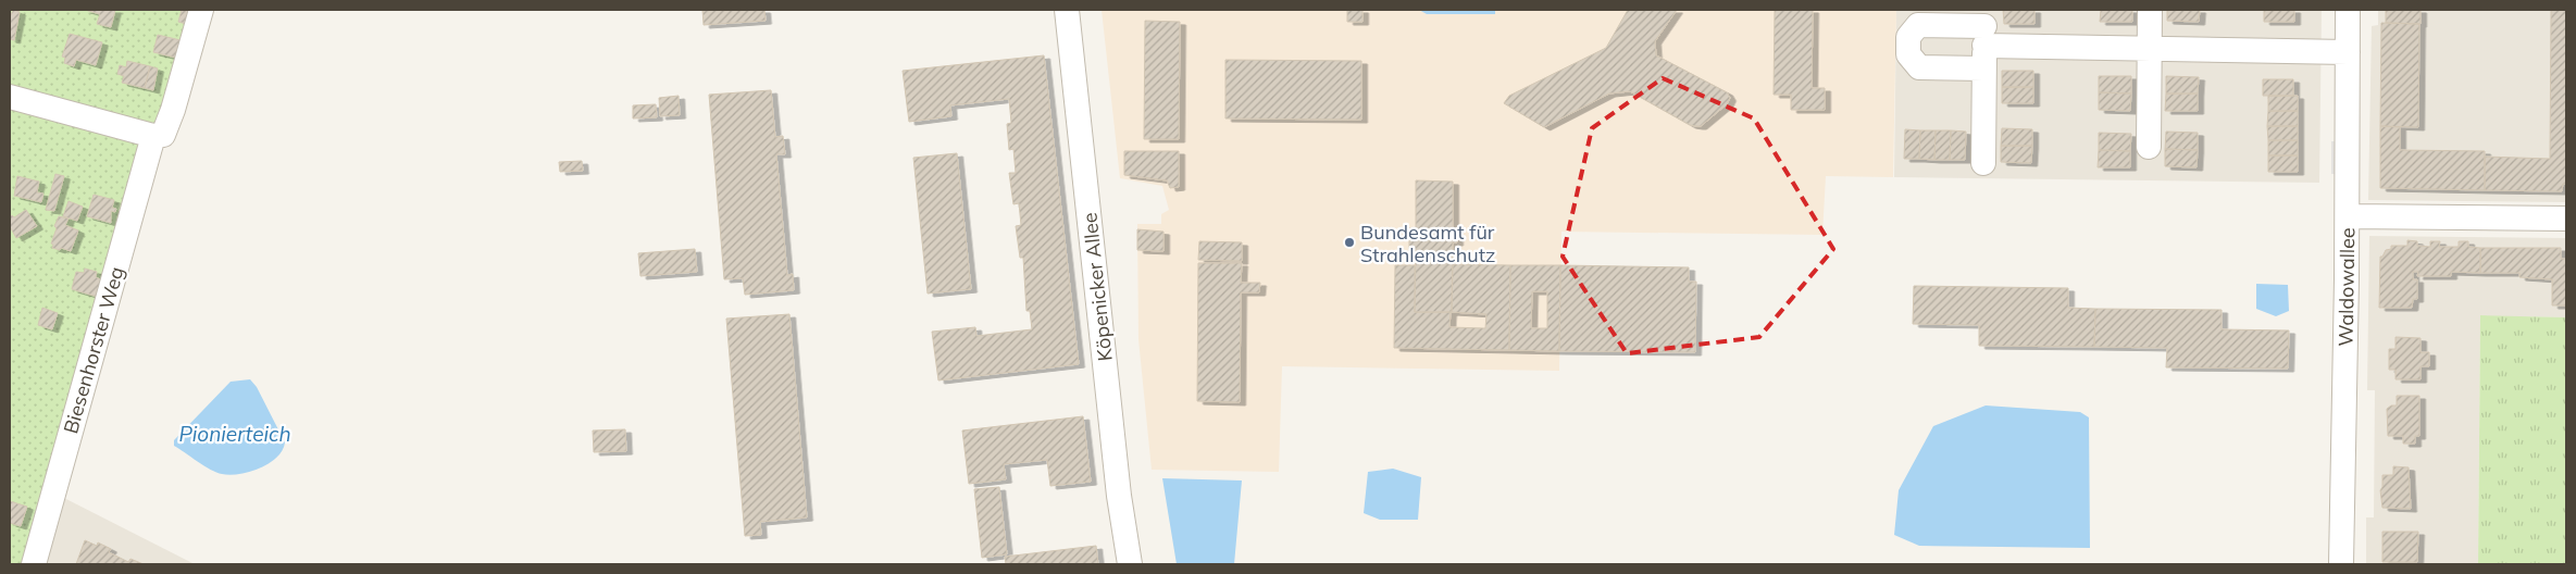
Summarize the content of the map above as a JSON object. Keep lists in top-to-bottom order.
{
  "streets": {
    "street": ["Köpenicker Allee", "Waldowallee", "Biesenhorster Weg"]
  },
  "water": ["Pionierteich"],
  "places": ["Bundesamt für Strahlenschutz"]
}
